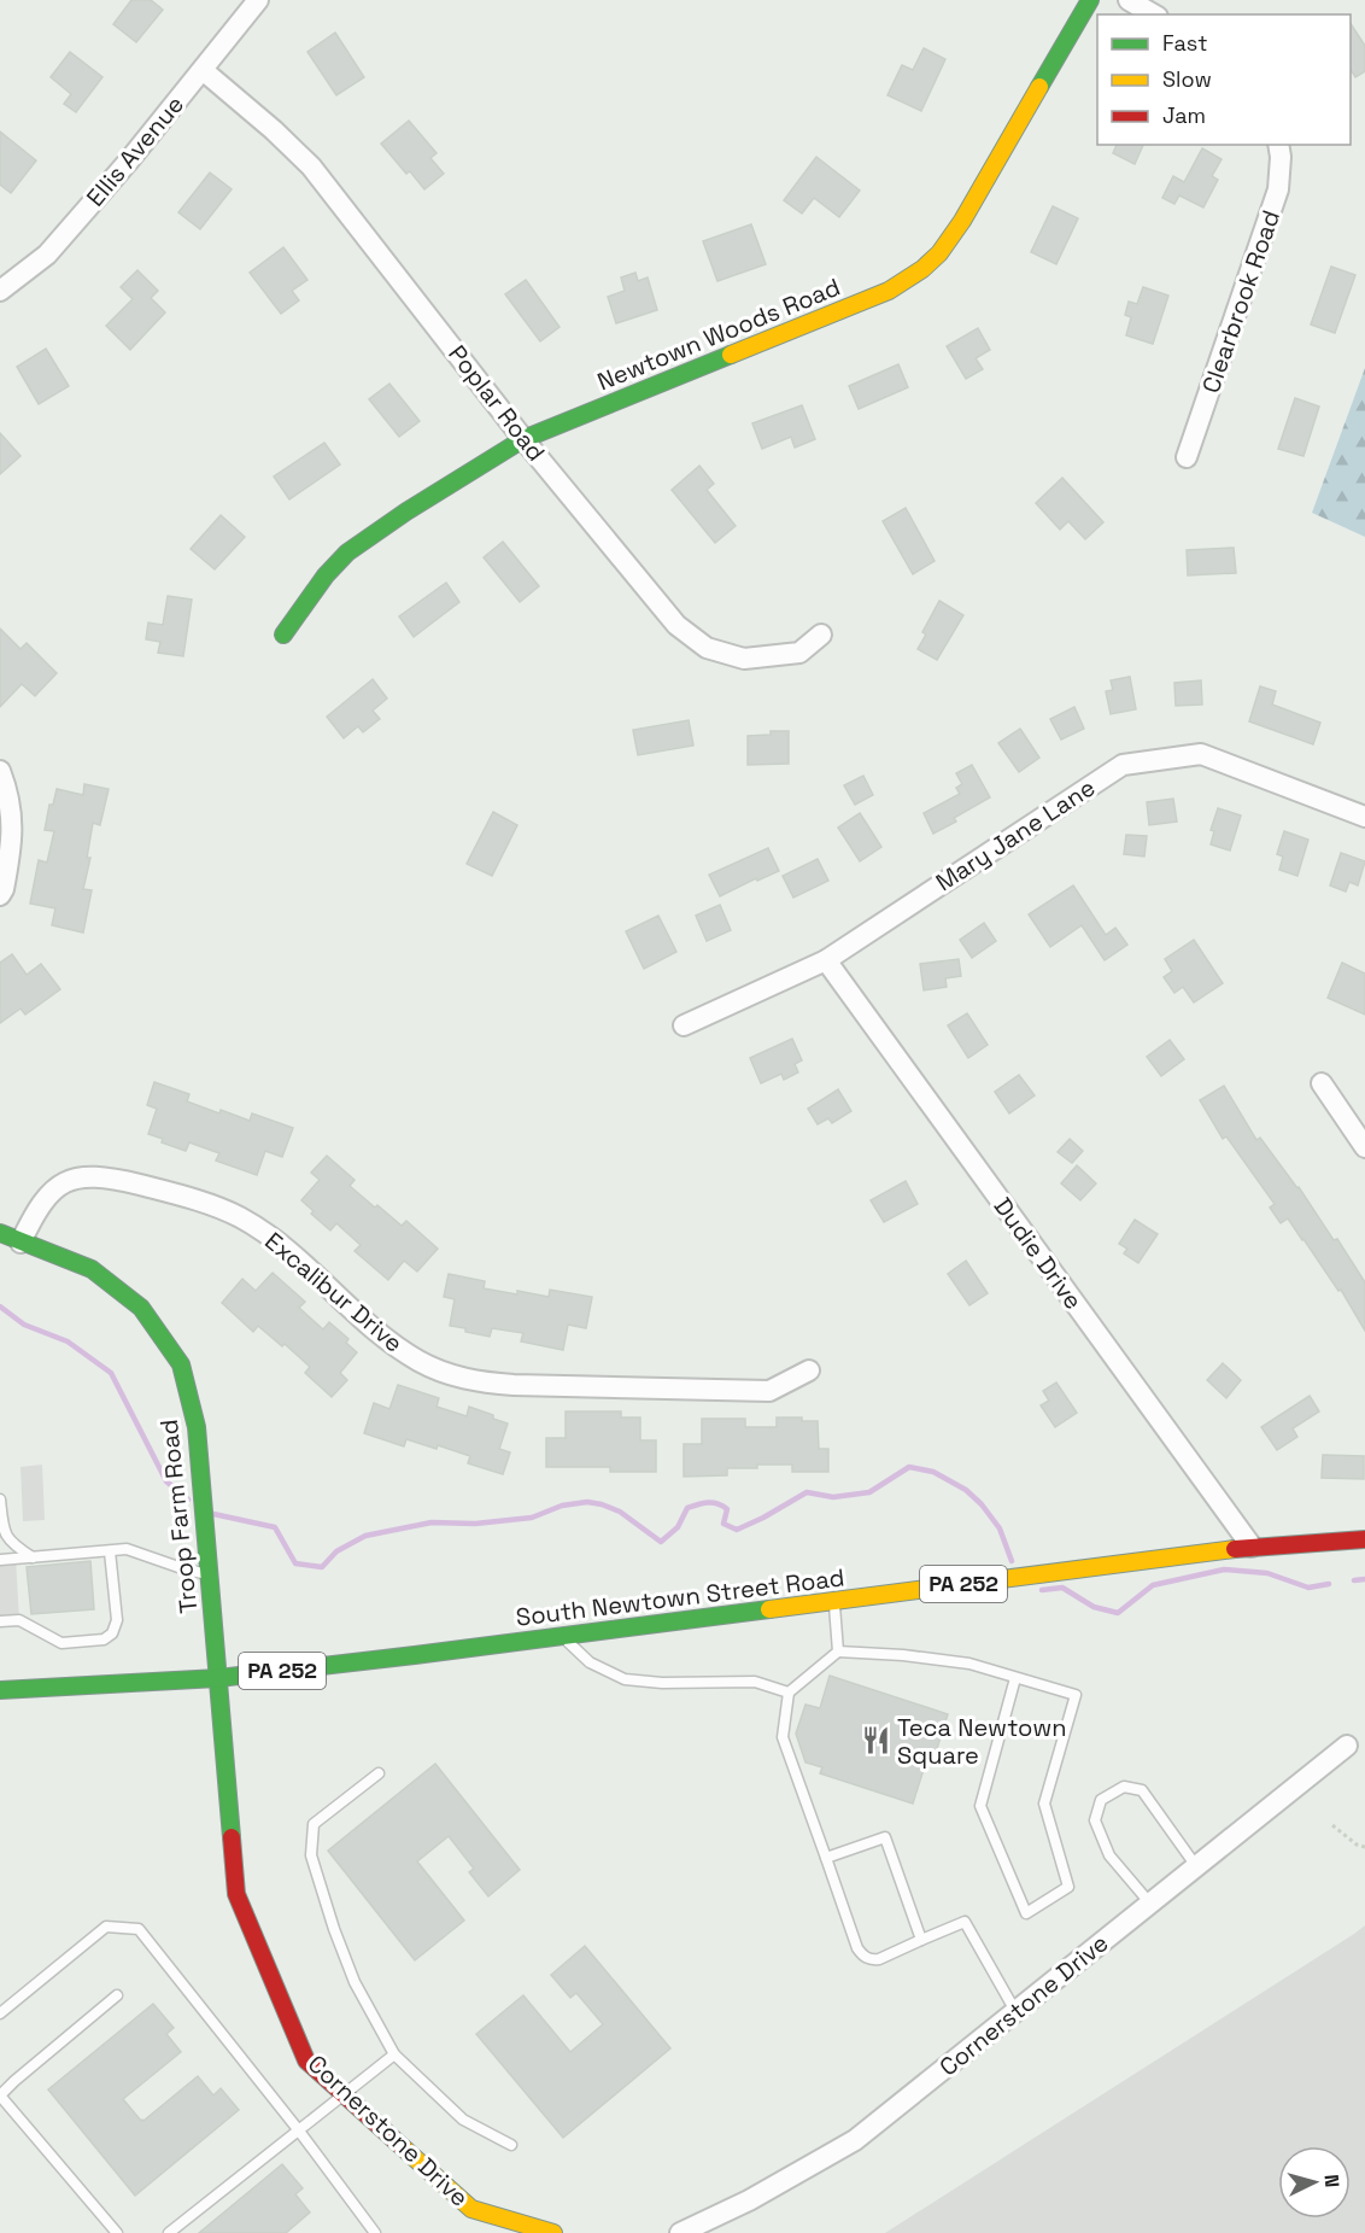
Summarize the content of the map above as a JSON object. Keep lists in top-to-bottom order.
{
  "streets": {
    "street": [
      "Ellis Avenue",
      "Clearbrook Road",
      "Newtown Woods Road",
      "Poplar Road",
      "Mary Jane Lane",
      "Dudie Drive",
      "Excalibur Drive",
      "Troop Farm Road",
      "PA 252",
      "South Newtown Street Road",
      "Cornerstone Drive"
    ]
  },
  "crossings": [
    ["Ellis Avenue", "Poplar Road"],
    ["Newtown Woods Road", "Poplar Road"],
    ["Mary Jane Lane", "Dudie Drive"],
    ["Dudie Drive", "South Newtown Street Road"],
    ["Excalibur Drive", "Troop Farm Road"],
    ["Troop Farm Road", "South Newtown Street Road"],
    ["Troop Farm Road", "Cornerstone Drive"],
    ["South Newtown Street Road", "Cornerstone Drive"]
  ],
  "places": {
    "restaurant": ["Teca Newtown Square"]
  },
  "legend": ["Fast", "Slow", "Jam"],
  "north": "right"
}
